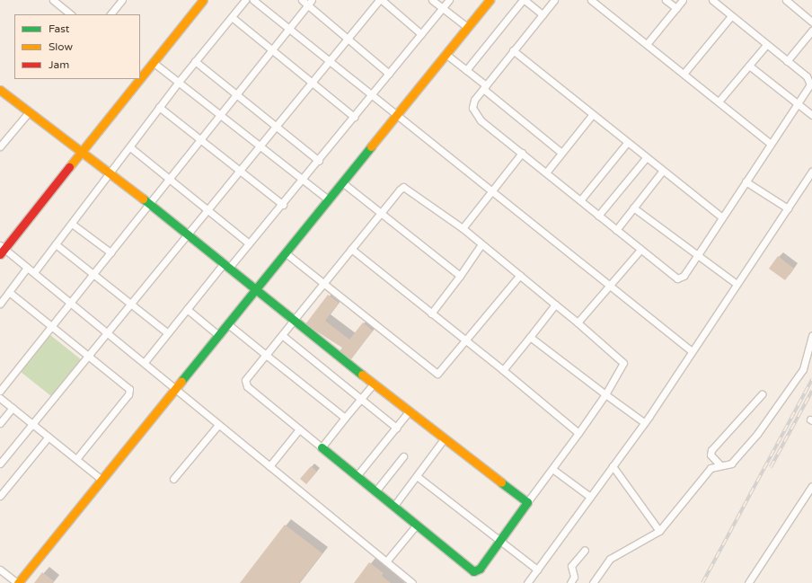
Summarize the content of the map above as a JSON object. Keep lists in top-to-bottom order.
{
  "legend": ["Fast", "Slow", "Jam"]
}
